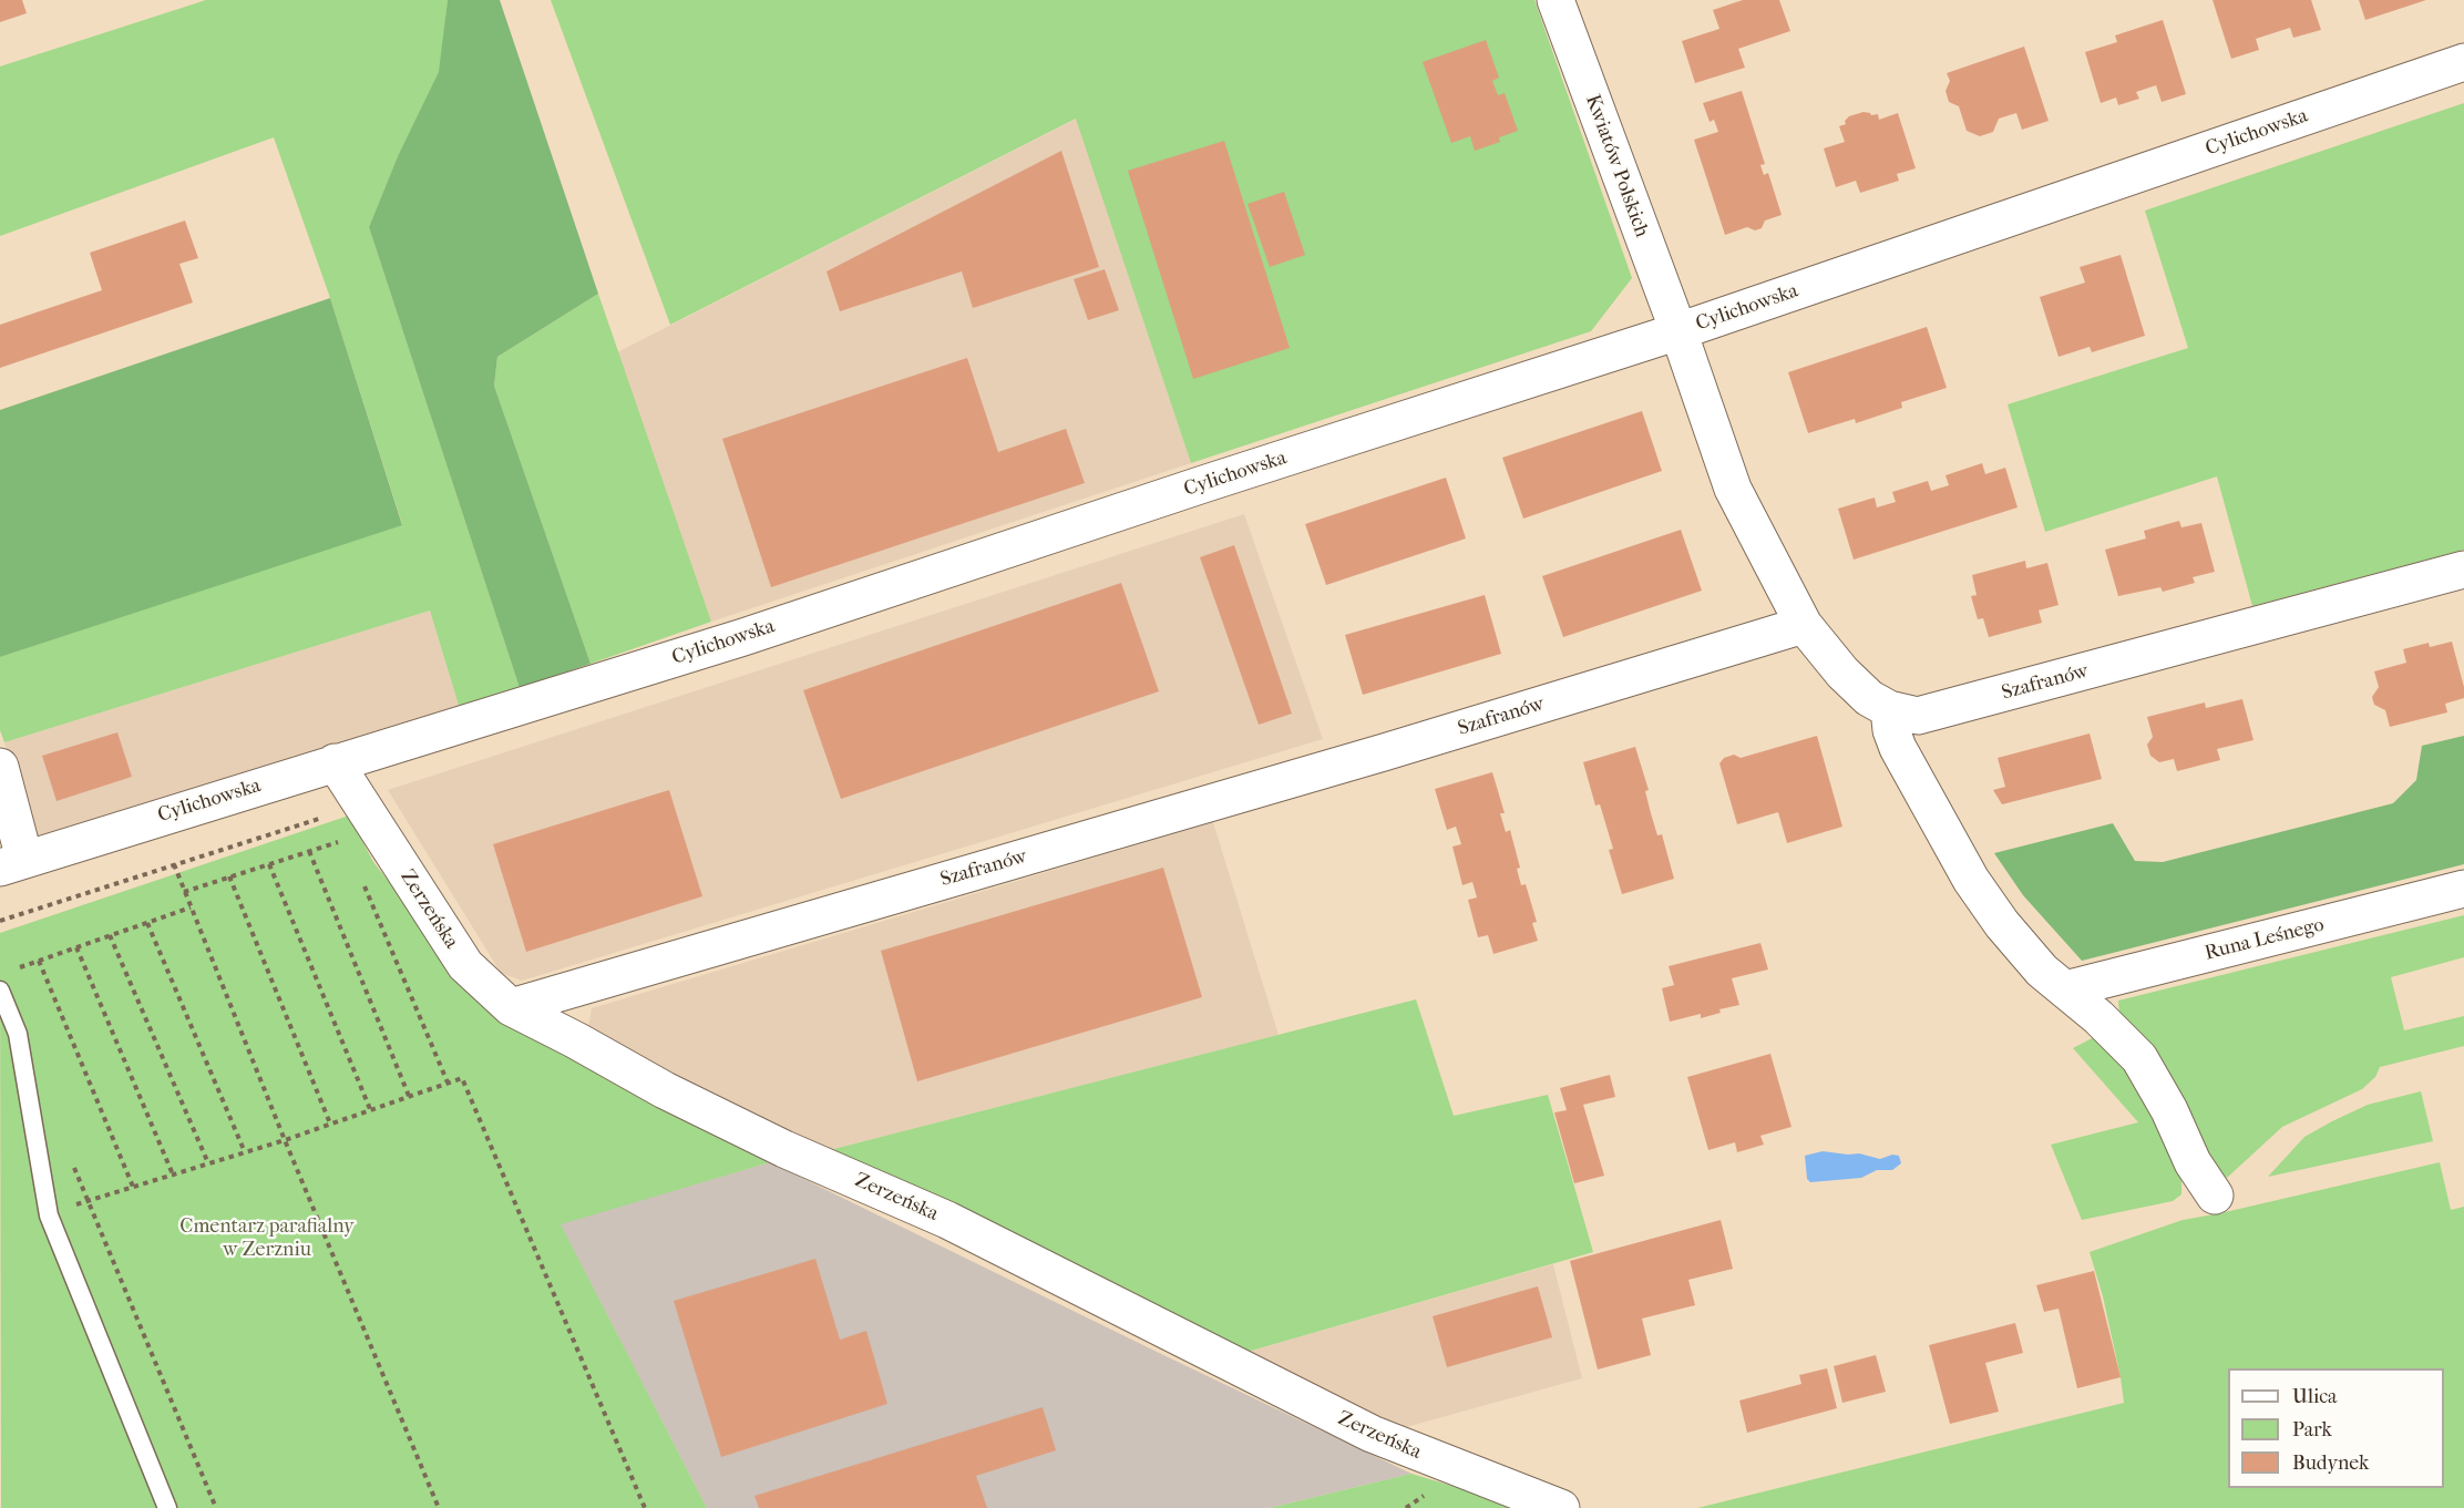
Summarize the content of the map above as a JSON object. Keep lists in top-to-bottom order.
{
  "streets": {
    "street": [
      "Cylichowska",
      "Kwiatów Polskich",
      "Szafranów",
      "Zerzeńska",
      "Runa Leśnego"
    ]
  },
  "crossings": [
    ["Cylichowska", "Kwiatów Polskich"],
    ["Cylichowska", "Zerzeńska"],
    ["Kwiatów Polskich", "Szafranów"],
    ["Szafranów", "Zerzeńska"]
  ],
  "parks": ["Cmentarz parafialny w Zerzniu"],
  "legend": ["Ulica", "Park", "Budynek"]
}
